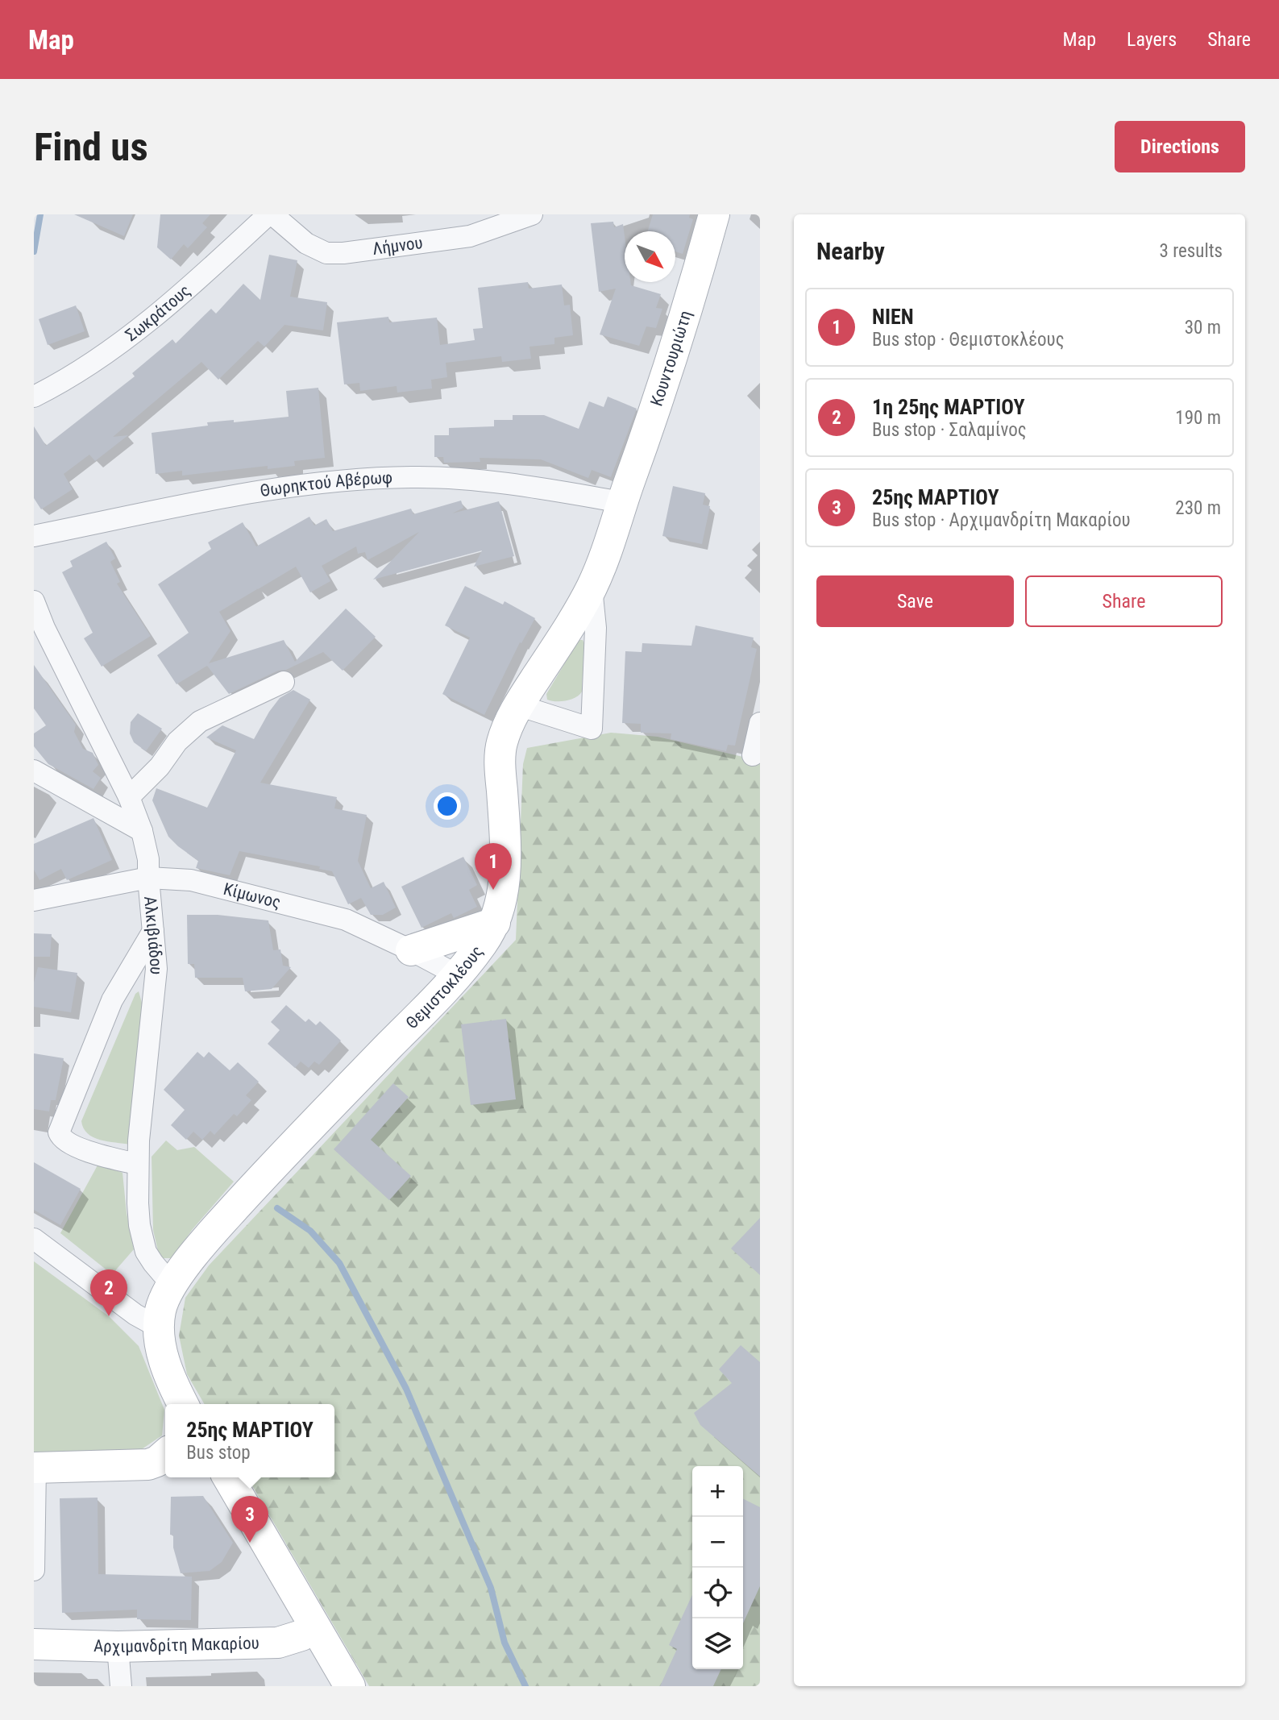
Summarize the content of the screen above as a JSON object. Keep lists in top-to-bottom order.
{
  "streets": {
    "street": [
      "Λήμνου",
      "Σωκράτους",
      "Κουντουριώτη",
      "Θωρηκτού Αβέρωφ",
      "Κίμωνος",
      "Αλκιβιάδου",
      "Θεμιστοκλέους",
      "Αρχιμανδρίτη Μακαρίου"
    ]
  },
  "crossings": [
    ["Λήμνου", "Σωκράτους"],
    ["Κουντουριώτη", "Θωρηκτού Αβέρωφ"],
    ["Κουντουριώτη", "Θεμιστοκλέους"],
    ["Θωρηκτού Αβέρωφ", "Θεμιστοκλέους"],
    ["Κίμωνος", "Αλκιβιάδου"],
    ["Κίμωνος", "Θεμιστοκλέους"],
    ["Αλκιβιάδου", "Θεμιστοκλέους"]
  ],
  "north": "bottom right",
  "page": {
    "header": "Map",
    "nav": ["Map", "Layers", "Share"],
    "buttons": [
      "Directions",
      ["Save", "Share"]
    ],
    "title": "Find us",
    "heading": ["Nearby", "3 results"],
    "list": [
      {
        "mark": "1",
        "name": "ΝΙΕΝ",
        "note": "Bus stop · Θεμιστοκλέους",
        "value": "30 m"
      },
      {
        "mark": "2",
        "name": "1η 25ης ΜΑΡΤΙΟΥ",
        "note": "Bus stop · Σαλαμίνος",
        "value": "190 m"
      },
      {
        "mark": "3",
        "name": "25ης ΜΑΡΤΙΟΥ",
        "note": "Bus stop · Αρχιμανδρίτη Μακαρίου",
        "value": "230 m"
      }
    ],
    "pins": ["1", "2", "3"],
    "popup": ["25ης ΜΑΡΤΙΟΥ", "Bus stop"],
    "map_buttons": ["+", "−"]
  }
}
